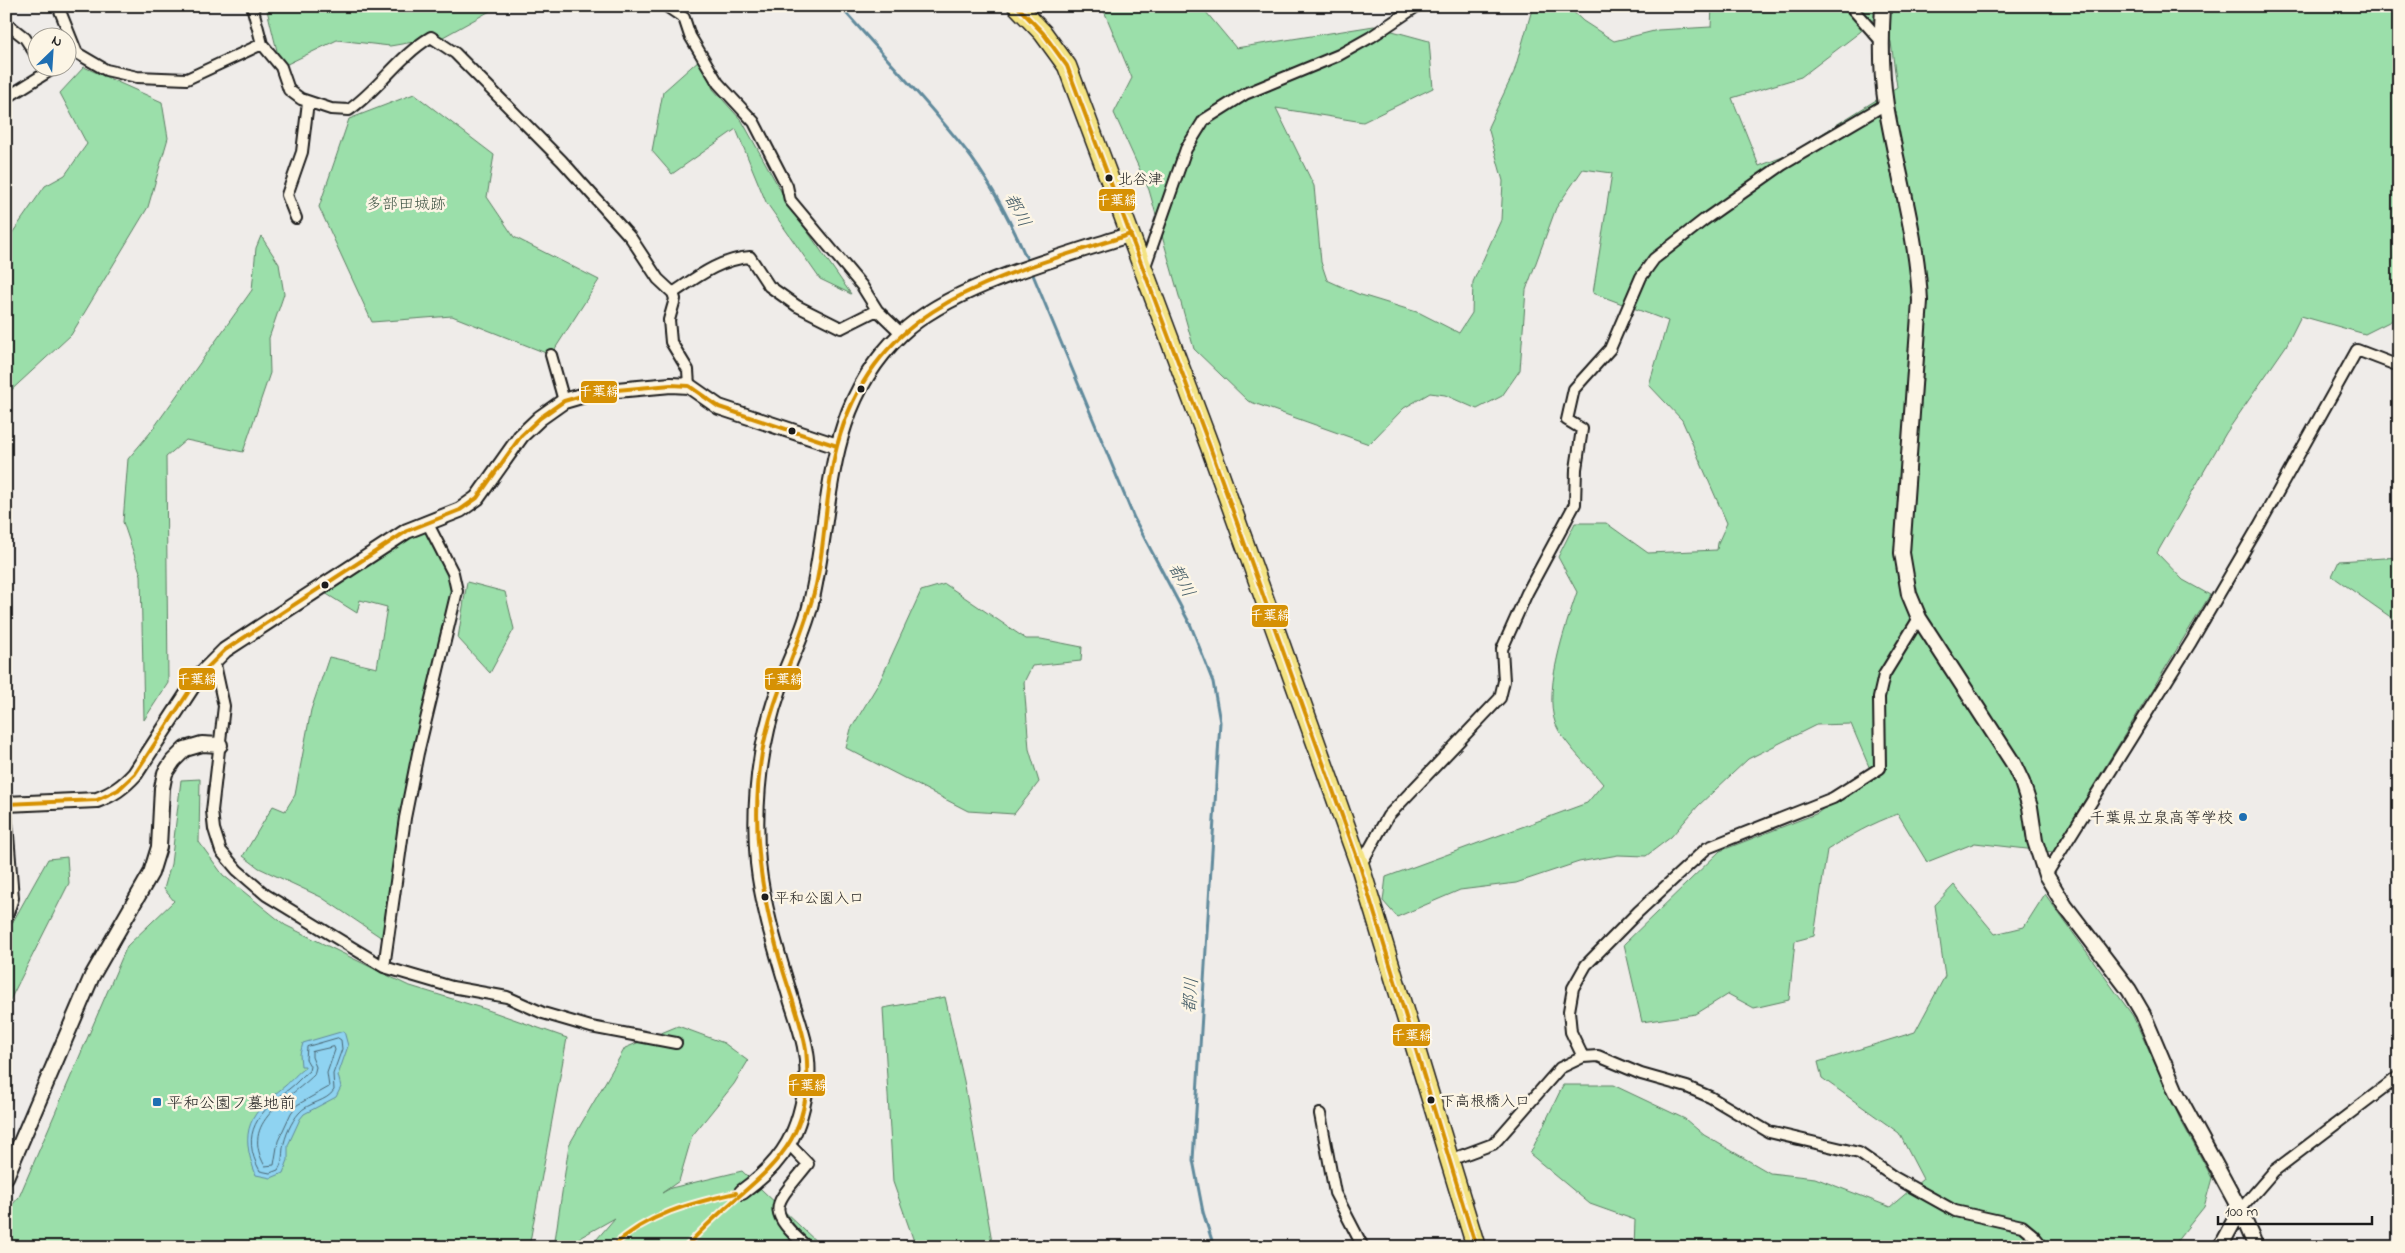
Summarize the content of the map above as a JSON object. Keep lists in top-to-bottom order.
{
  "water": ["都川"],
  "parks": ["多部田城跡"],
  "places": {
    "other": [
      "北谷津",
      "千葉県立泉高等学校",
      "平和公園入口",
      "下高根橋入口"
    ],
    "transit": ["平和公園フ墓地前"]
  },
  "lines": ["transit line 千葉線"],
  "scale_bar": "100 m",
  "north": "top right"
}
